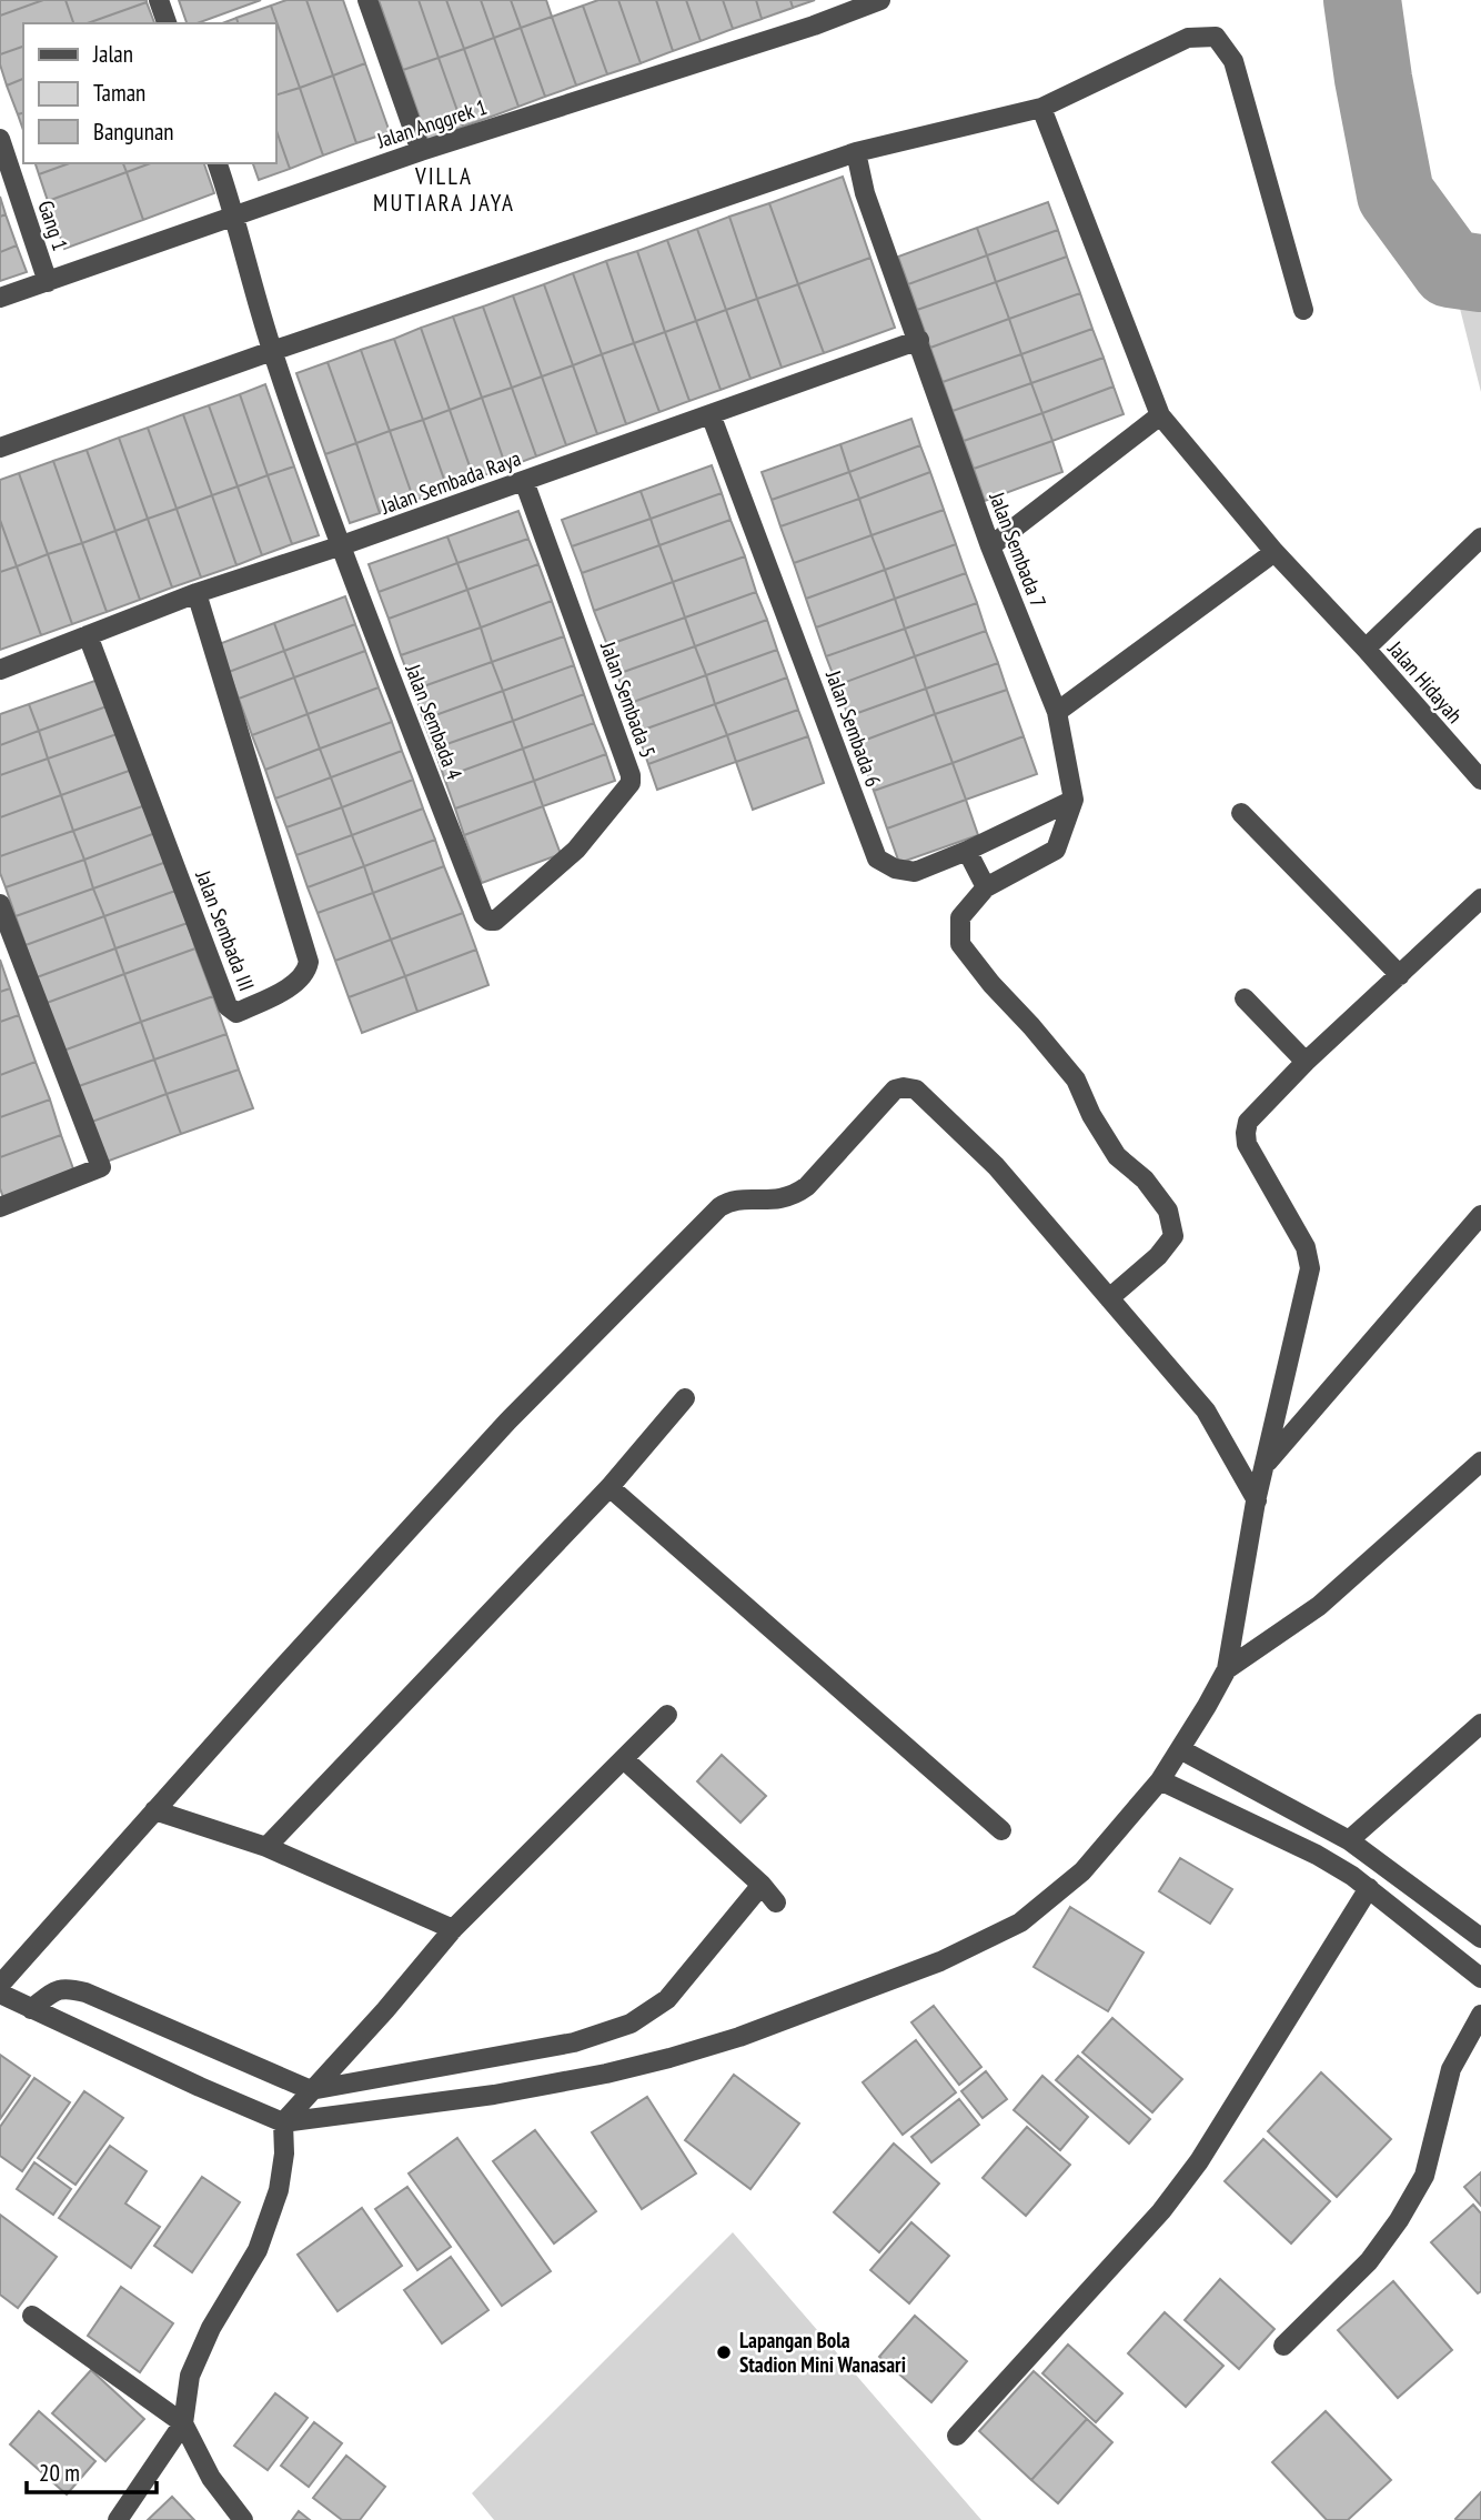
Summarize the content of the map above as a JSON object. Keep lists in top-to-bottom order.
{
  "streets": {
    "street": [
      "Jalan Anggrek 1",
      "Gang 1",
      "Jalan Sembada Raya",
      "Jalan Sembada 7",
      "Jalan Hidayah",
      "Jalan Sembada 5",
      "Jalan Sembada 4",
      "Jalan Sembada 6",
      "Jalan Sembada III"
    ]
  },
  "crossings": [
    ["Jalan Anggrek 1", "Gang 1"],
    ["Jalan Anggrek 1", "Jalan Sembada 4"],
    ["Jalan Sembada Raya", "Jalan Sembada 7"],
    ["Jalan Sembada Raya", "Jalan Sembada 5"],
    ["Jalan Sembada Raya", "Jalan Sembada 4"],
    ["Jalan Sembada Raya", "Jalan Sembada 6"],
    ["Jalan Sembada Raya", "Jalan Sembada III"],
    ["Jalan Sembada 7", "Jalan Sembada 6"],
    ["Jalan Sembada 5", "Jalan Sembada 4"]
  ],
  "districts": ["VILLA MUTIARA JAYA"],
  "places": ["Lapangan Bola Stadion Mini Wanasari"],
  "legend": ["Jalan", "Taman", "Bangunan"],
  "scale_bar": "20 m"
}
